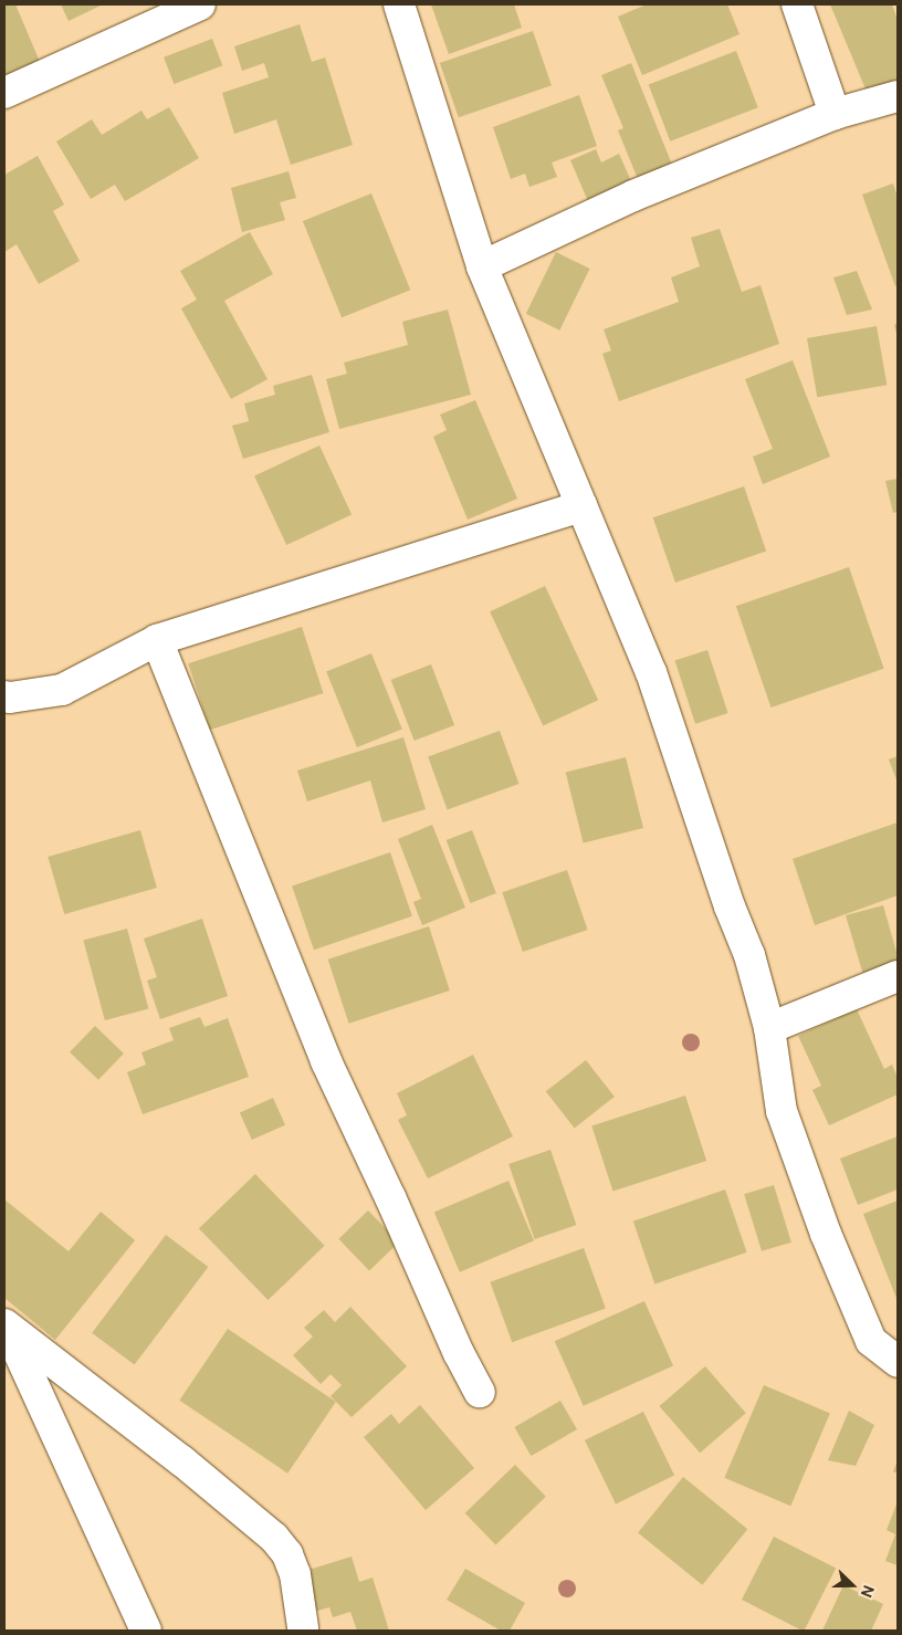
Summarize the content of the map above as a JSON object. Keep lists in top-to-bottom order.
{
  "north": "right"
}
